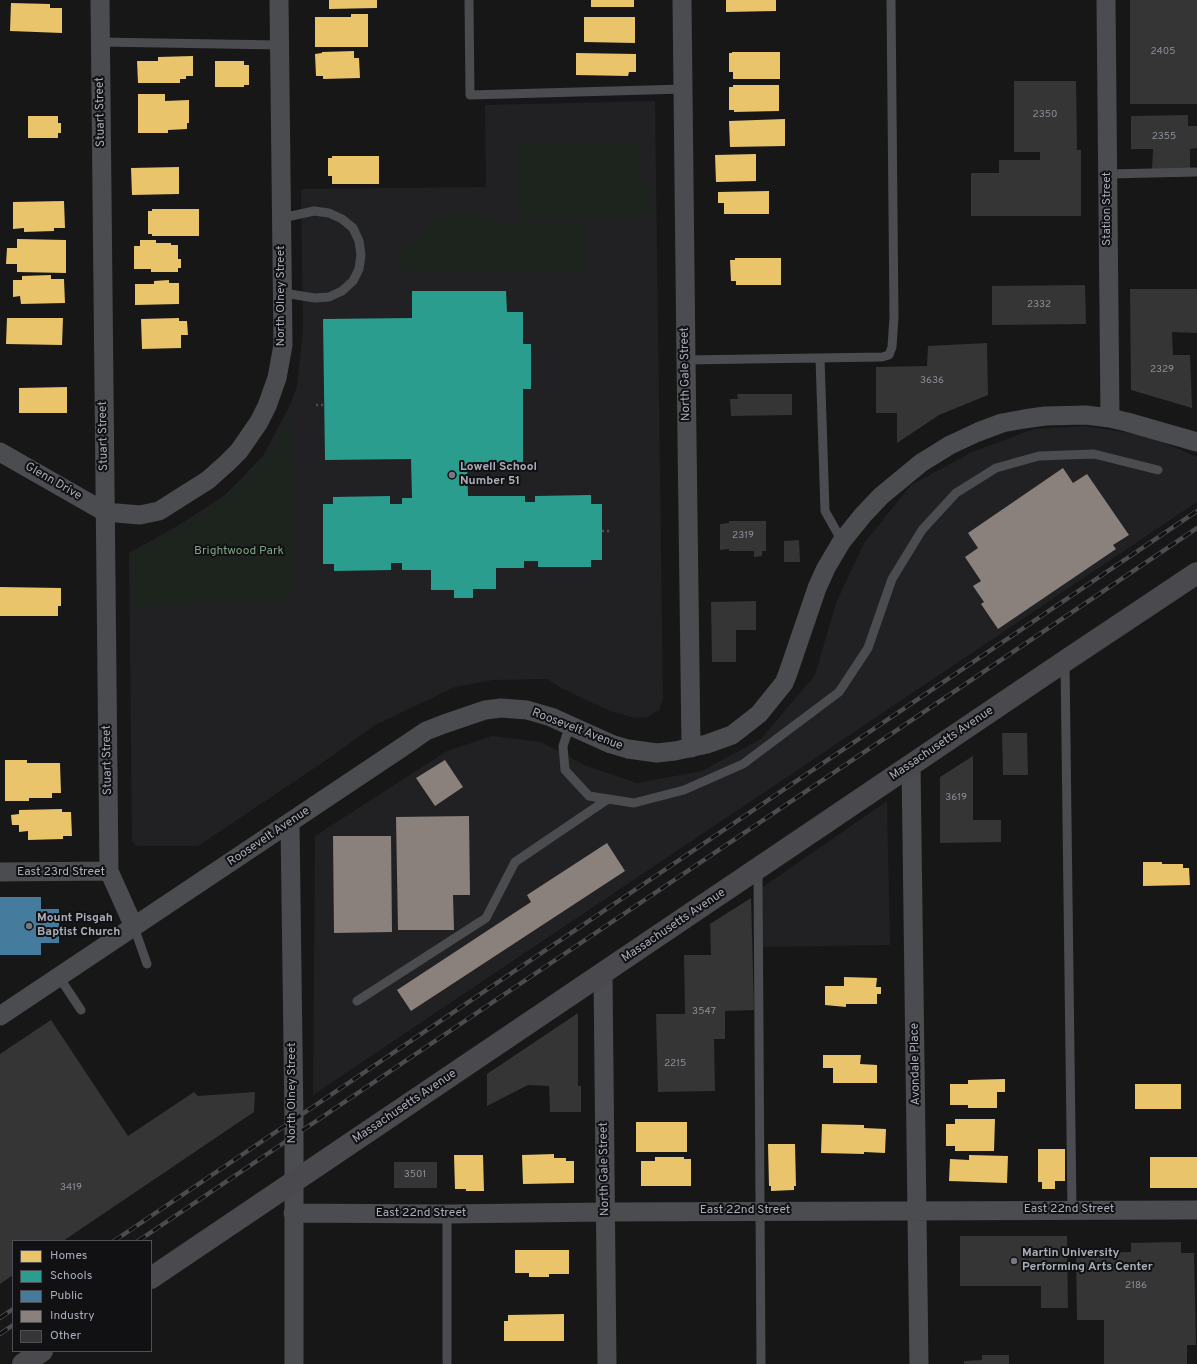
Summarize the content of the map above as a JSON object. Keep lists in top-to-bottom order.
{
  "streets": {
    "street": [
      "Stuart Street",
      "Station Street",
      "North Olney Street",
      "North Gale Street",
      "Glenn Drive",
      "Roosevelt Avenue",
      "Massachusetts Avenue",
      "East 23rd Street",
      "Avondale Place",
      "East 22nd Street"
    ]
  },
  "crossings": [
    ["Stuart Street", "North Olney Street"],
    ["Stuart Street", "Glenn Drive"],
    ["Stuart Street", "East 23rd Street"],
    ["Station Street", "Roosevelt Avenue"],
    ["North Olney Street", "Glenn Drive"],
    ["North Olney Street", "Roosevelt Avenue"],
    ["North Olney Street", "Massachusetts Avenue"],
    ["North Olney Street", "East 22nd Street"],
    ["North Gale Street", "Roosevelt Avenue"],
    ["North Gale Street", "Massachusetts Avenue"],
    ["North Gale Street", "East 22nd Street"],
    ["Roosevelt Avenue", "East 23rd Street"],
    ["Massachusetts Avenue", "Avondale Place"],
    ["Avondale Place", "East 22nd Street"]
  ],
  "parks": ["Brightwood Park"],
  "places": ["Lowell School Number 51", "Mount Pisgah Baptist Church", "Martin University Performing Arts Center"],
  "house_numbers": [
    "2405",
    "2350",
    "2355",
    "2332",
    "2329",
    "3636",
    "2319",
    "3619",
    "3547",
    "2215",
    "3501",
    "3419",
    "2186"
  ],
  "legend": [
    "Homes",
    "Schools",
    "Public",
    "Industry",
    "Other"
  ]
}
